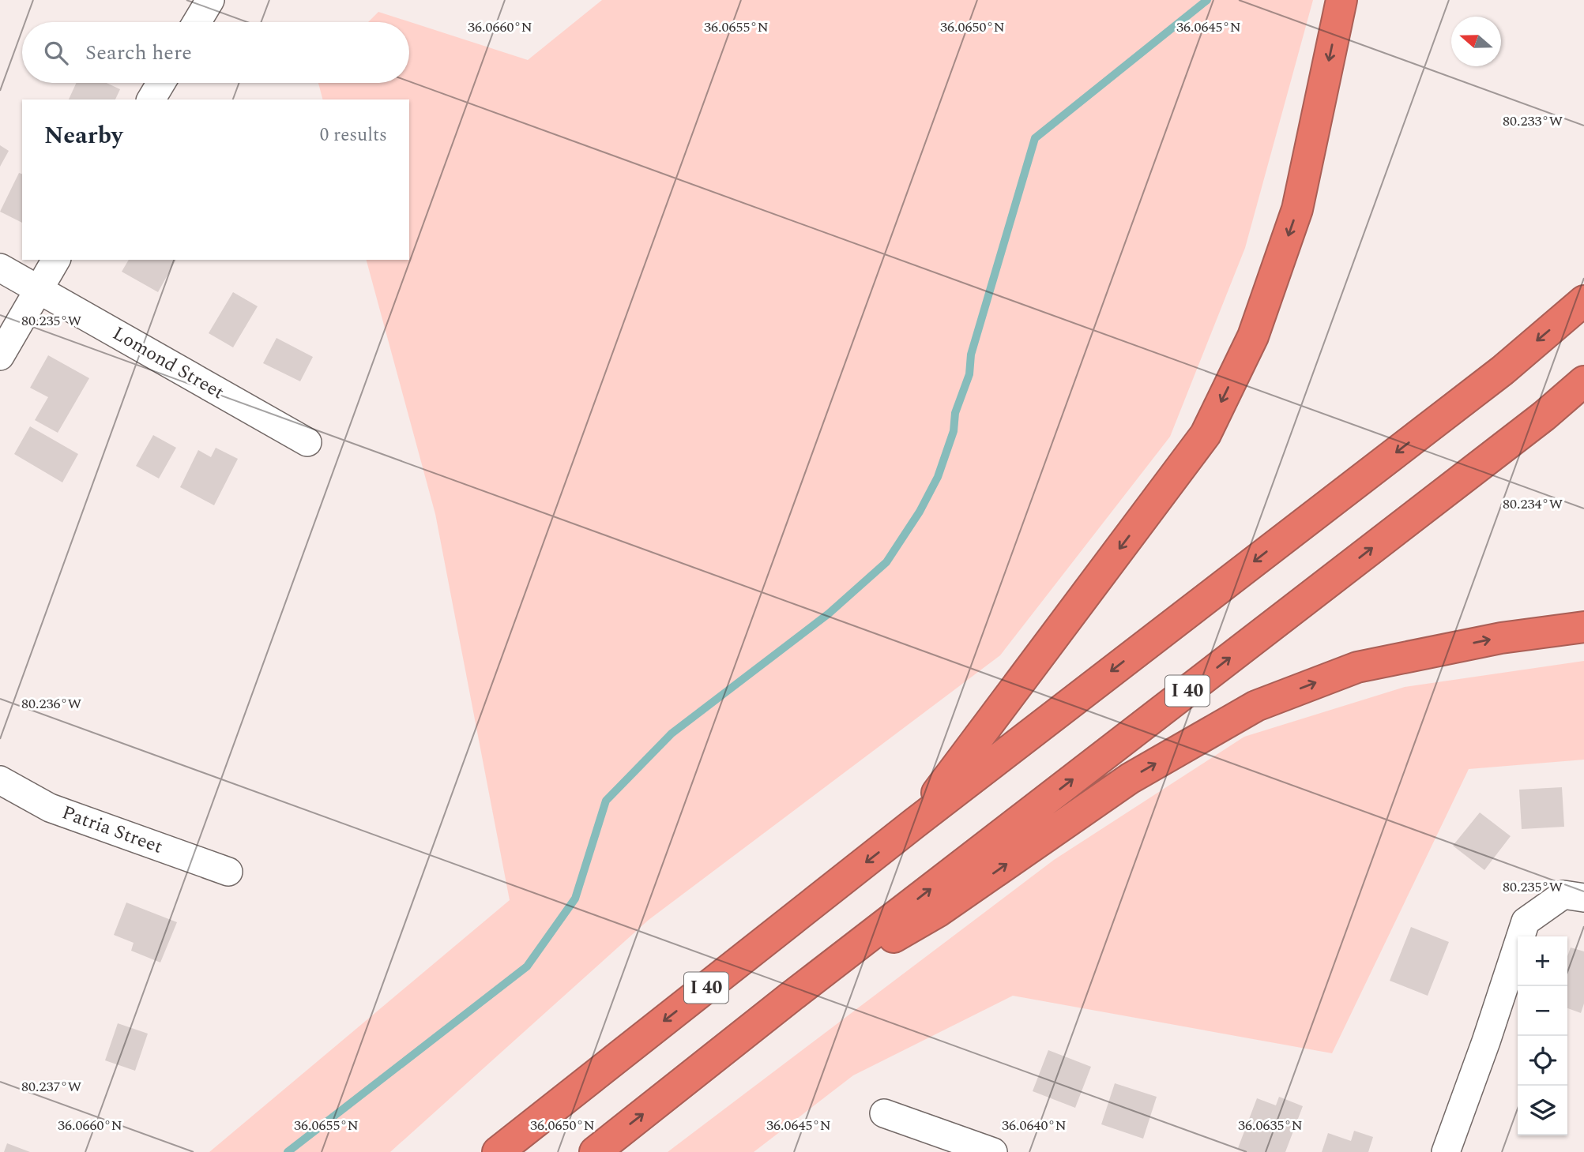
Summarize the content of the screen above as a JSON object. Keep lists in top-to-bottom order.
{
  "streets": {
    "highway": ["I 40"],
    "street": ["Lomond Street", "Patria Street"]
  },
  "north": "left",
  "page": {
    "search": "Search here",
    "heading": ["Nearby", "0 results"],
    "map_buttons": ["+", "−"]
  },
  "coordinates": [
    "36.0660°N",
    "36.0655°N",
    "36.0650°N",
    "36.0645°N",
    "80.233°W",
    "80.235°W",
    "80.234°W",
    "80.236°W",
    "80.237°W",
    "36.0640°N",
    "36.0635°N"
  ]
}
